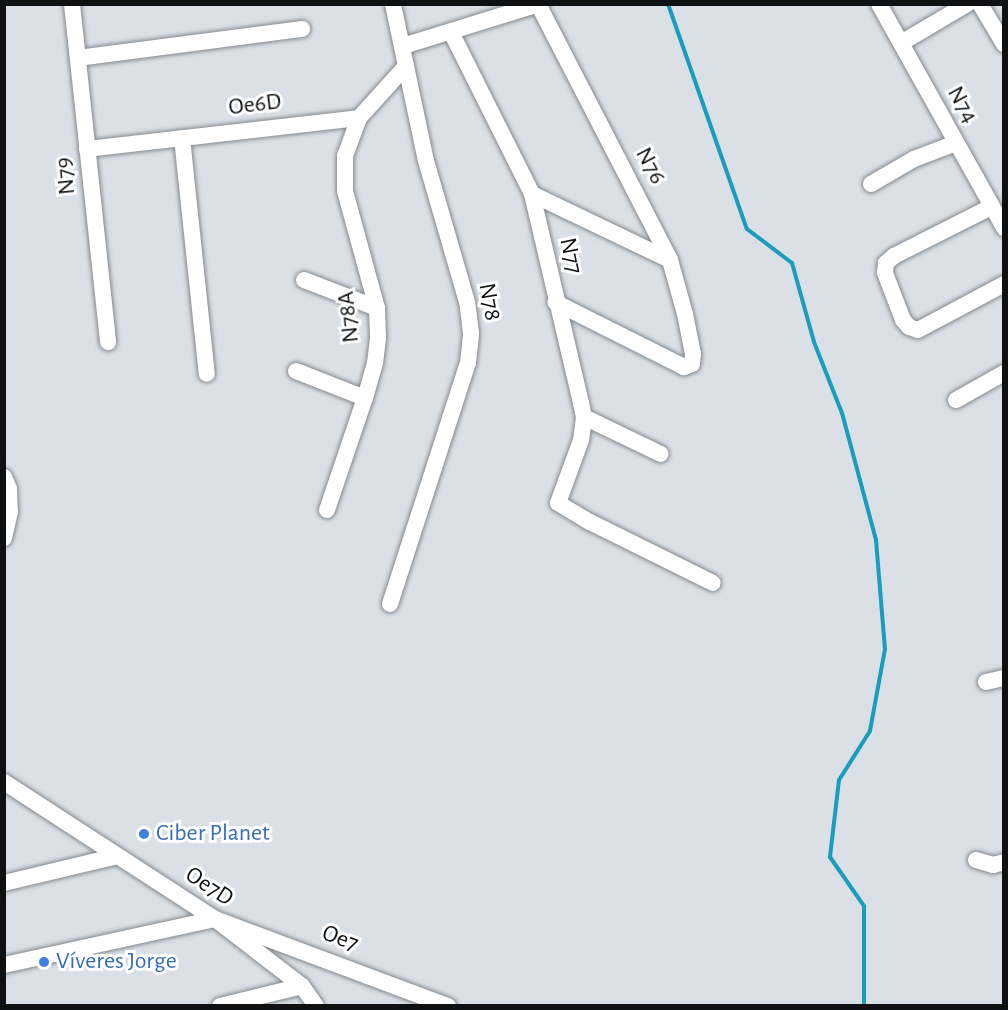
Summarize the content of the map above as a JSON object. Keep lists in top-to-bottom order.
{
  "streets": {
    "street": [
      "Oe6D",
      "N74",
      "N76",
      "N79",
      "N77",
      "N78",
      "N78A",
      "Oe7D",
      "Oe7"
    ]
  },
  "crossings": [
    ["Oe6D", "N79"],
    ["Oe6D", "N78A"],
    ["N76", "N77"],
    ["Oe7D", "Oe7"]
  ],
  "places": ["Ciber Planet", "Víveres Jorge"]
}
